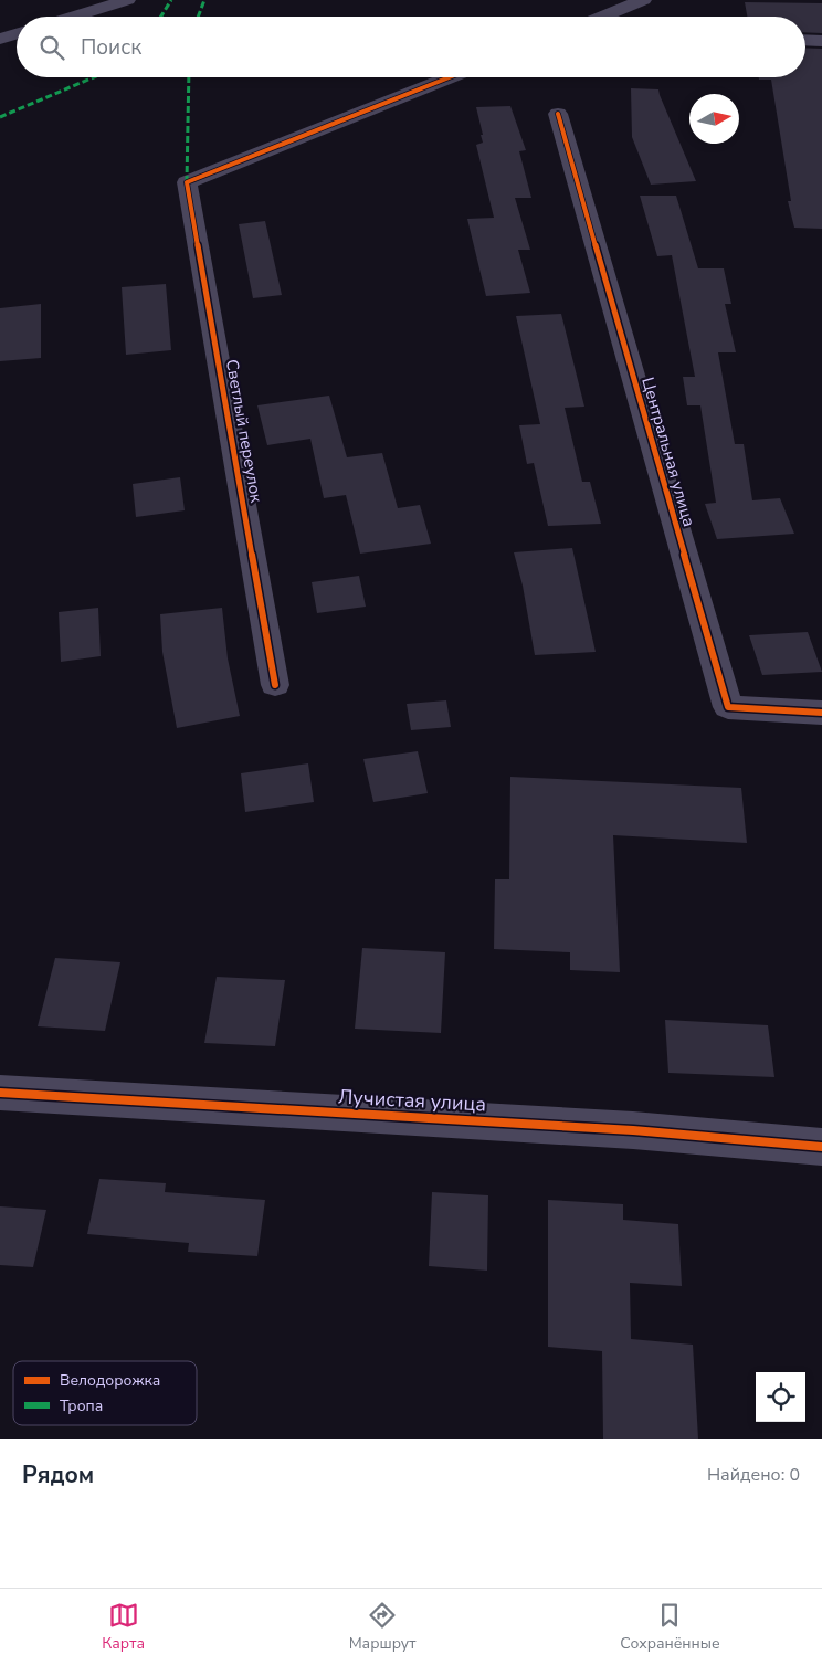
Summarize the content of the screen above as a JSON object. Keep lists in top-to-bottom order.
{
  "streets": {
    "street": ["Светлый переулок", "Центральная улица", "Лучистая улица"]
  },
  "legend": ["Велодорожка", "Тропа"],
  "north": "right",
  "page": {
    "search": "Поиск",
    "heading": ["Рядом", "Найдено: 0"],
    "nav": ["Карта", "Маршрут", "Сохранённые"]
  }
}
